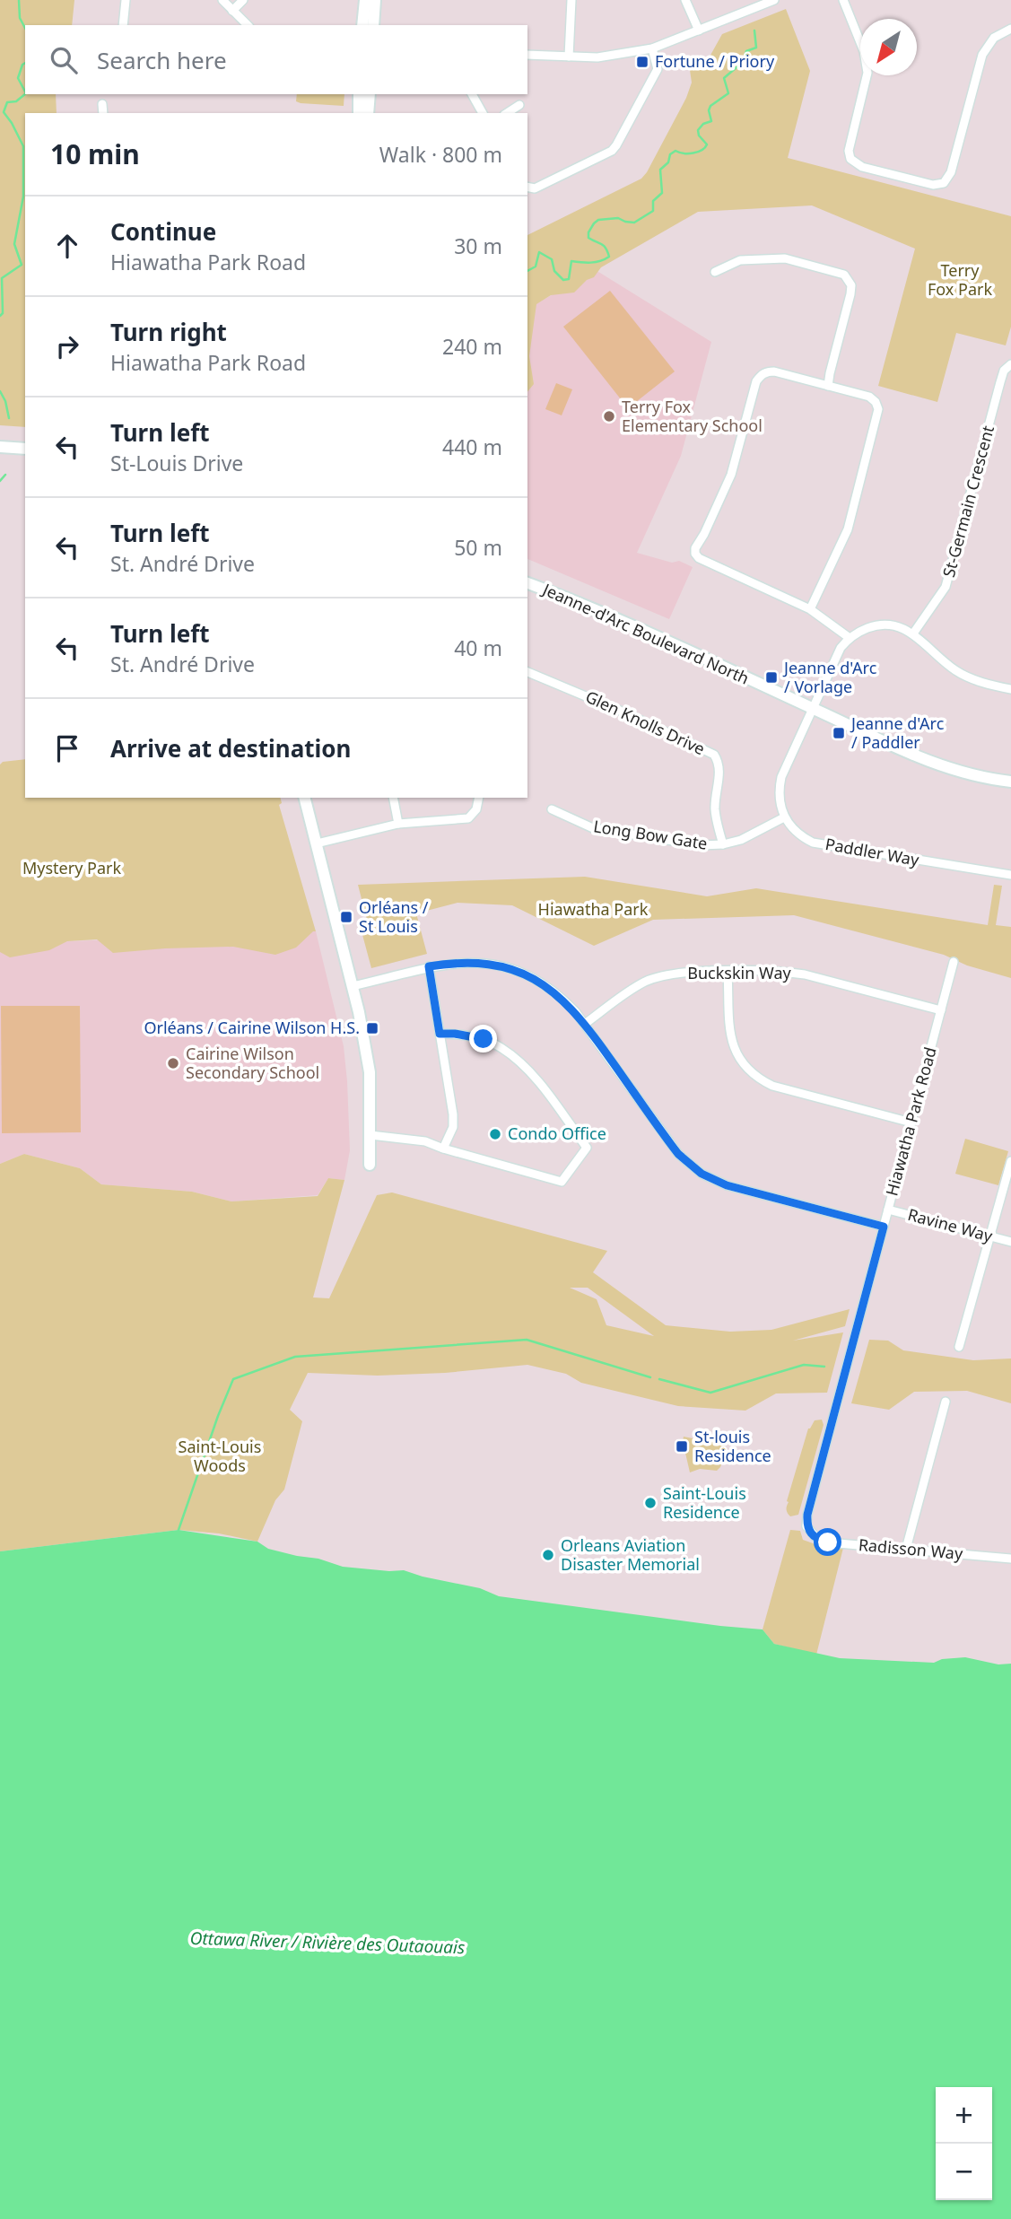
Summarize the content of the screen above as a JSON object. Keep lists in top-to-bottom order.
{
  "streets": {
    "main road": ["Jeanne-d'Arc Boulevard North"],
    "street": [
      "St-Germain Crescent",
      "Glen Knolls Drive",
      "Long Bow Gate",
      "Paddler Way",
      "Buckskin Way",
      "Hiawatha Park Road",
      "Ravine Way",
      "Radisson Way"
    ]
  },
  "crossings": [
    ["Glen Knolls Drive", "Long Bow Gate"],
    ["Long Bow Gate", "Paddler Way"],
    ["Buckskin Way", "Hiawatha Park Road"],
    ["Hiawatha Park Road", "Ravine Way"],
    ["Hiawatha Park Road", "Radisson Way"]
  ],
  "water": ["Ottawa River / Rivière des Outaouais"],
  "parks": [
    "Terry Fox Park",
    "Mystery Park",
    "Hiawatha Park",
    "Saint-Louis Woods"
  ],
  "places": {
    "transit": [
      "Fortune / Priory",
      "Jeanne d'Arc / Vorlage",
      "Jeanne d'Arc / Paddler",
      "Orléans / St Louis",
      "Orléans / Cairine Wilson H.S.",
      "St-louis Residence"
    ],
    "other": [
      "Terry Fox Elementary School",
      "Cairine Wilson Secondary School",
      "Condo Office",
      "Saint-Louis Residence",
      "Orleans Aviation Disaster Memorial"
    ]
  },
  "north": "bottom left",
  "page": {
    "search": "Search here",
    "heading": ["10 min", "Walk · 800 m"],
    "list": [
      ["Continue", "Hiawatha Park Road", "30 m"],
      ["Turn right", "Hiawatha Park Road", "240 m"],
      ["Turn left", "St-Louis Drive", "440 m"],
      ["Turn left", "St. André Drive", "50 m"],
      ["Turn left", "St. André Drive", "40 m"],
      "Arrive at destination"
    ],
    "map_buttons": ["+", "−"]
  }
}
